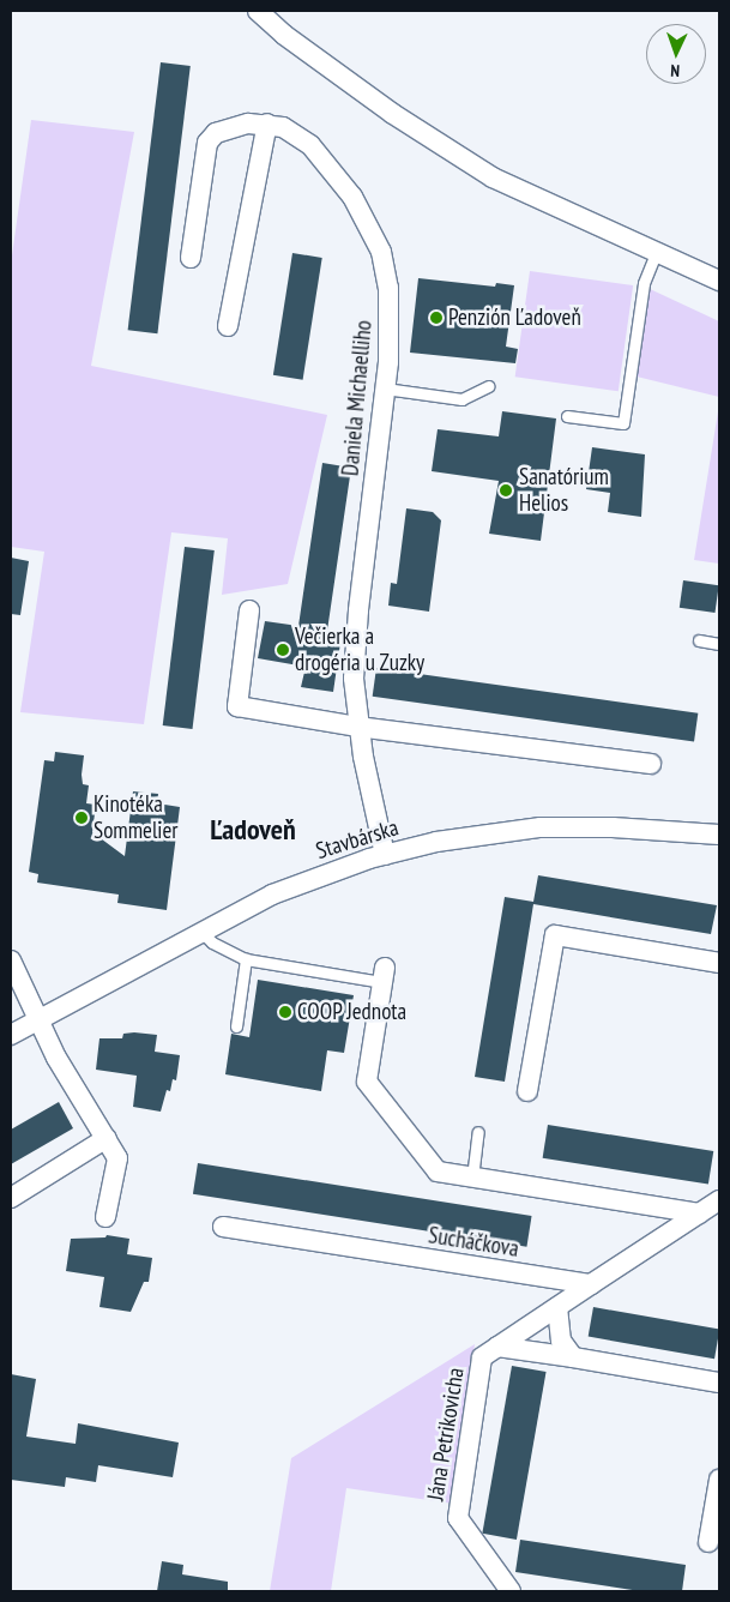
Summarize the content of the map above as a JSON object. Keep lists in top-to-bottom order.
{
  "streets": {
    "street": [
      "Daniela Michaelliho",
      "Stavbárska",
      "Sucháčkova",
      "Jána Petrikovicha"
    ]
  },
  "crossings": [
    ["Daniela Michaelliho", "Stavbárska"],
    ["Sucháčkova", "Jána Petrikovicha"]
  ],
  "districts": ["Ľadoveň"],
  "places": [
    "Penzión Ľadoveň",
    "Sanatórium Helios",
    "Večierka a drogéria u Zuzky",
    "Kinotéka Sommelier",
    "COOP Jednota"
  ],
  "north": "bottom"
}
